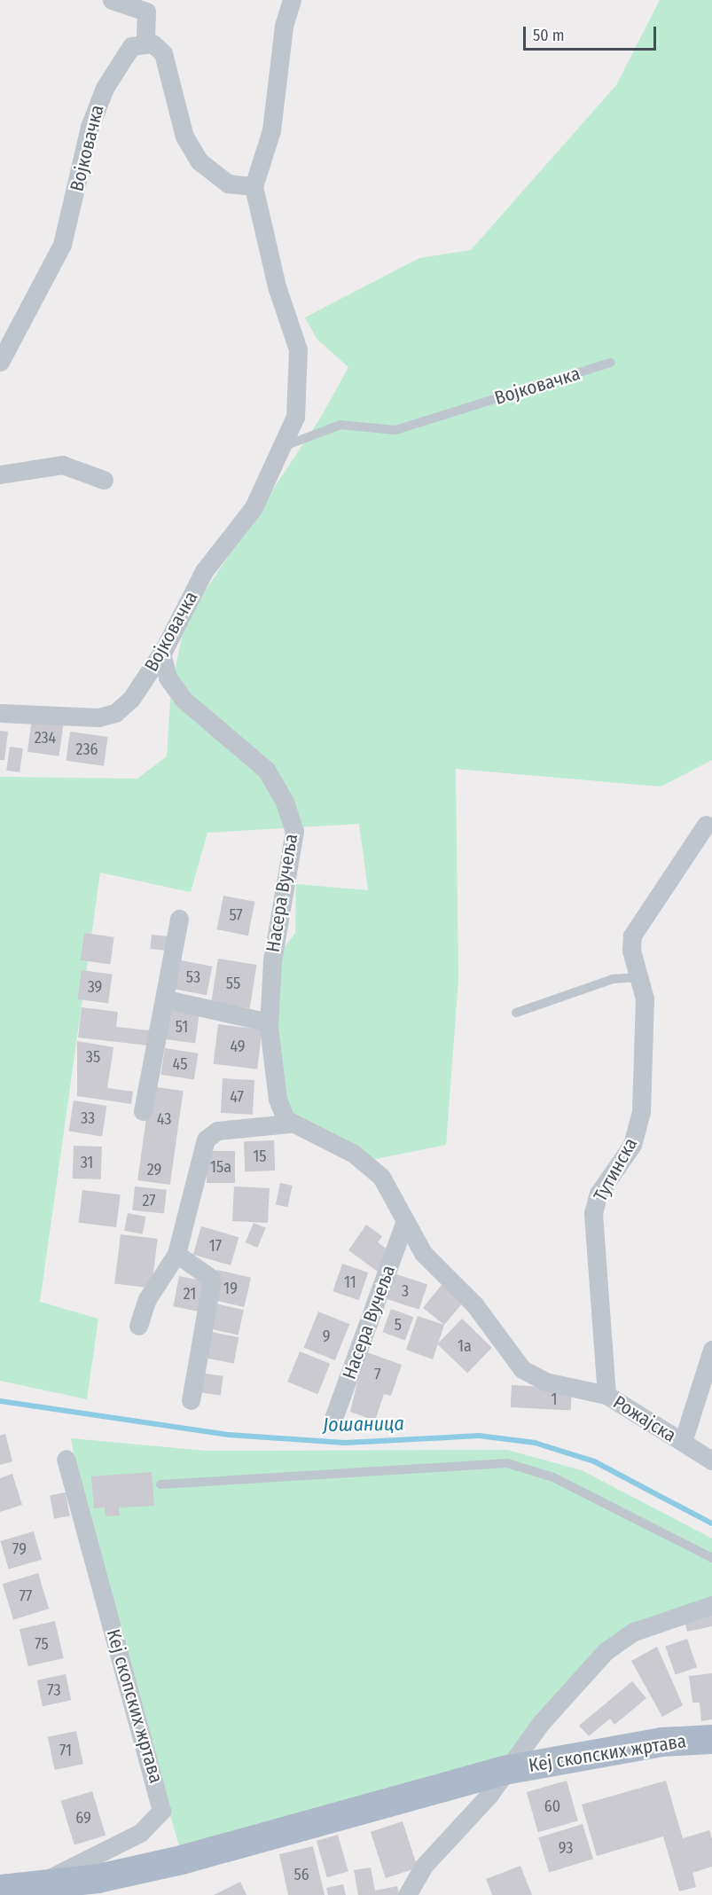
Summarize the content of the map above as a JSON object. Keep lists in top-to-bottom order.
{
  "streets": {
    "main road": ["Кеј скопских жртава"],
    "street": [
      "Војковачка",
      "Насера Вучеља",
      "Тутинска",
      "Рожајска"
    ]
  },
  "crossings": [
    ["Војковачка", "Насера Вучеља"],
    ["Тутинска", "Рожајска"]
  ],
  "water": ["Јошаница"],
  "house_numbers": [
    "234",
    "236",
    "57",
    "53",
    "55",
    "39",
    "51",
    "49",
    "35",
    "45",
    "47",
    "33",
    "43",
    "15",
    "31",
    "15a",
    "29",
    "27",
    "17",
    "11",
    "19",
    "3",
    "21",
    "5",
    "9",
    "1a",
    "7",
    "1",
    "79",
    "77",
    "75",
    "73",
    "71",
    "60",
    "69",
    "93",
    "56"
  ],
  "scale_bar": "50 m"
}
